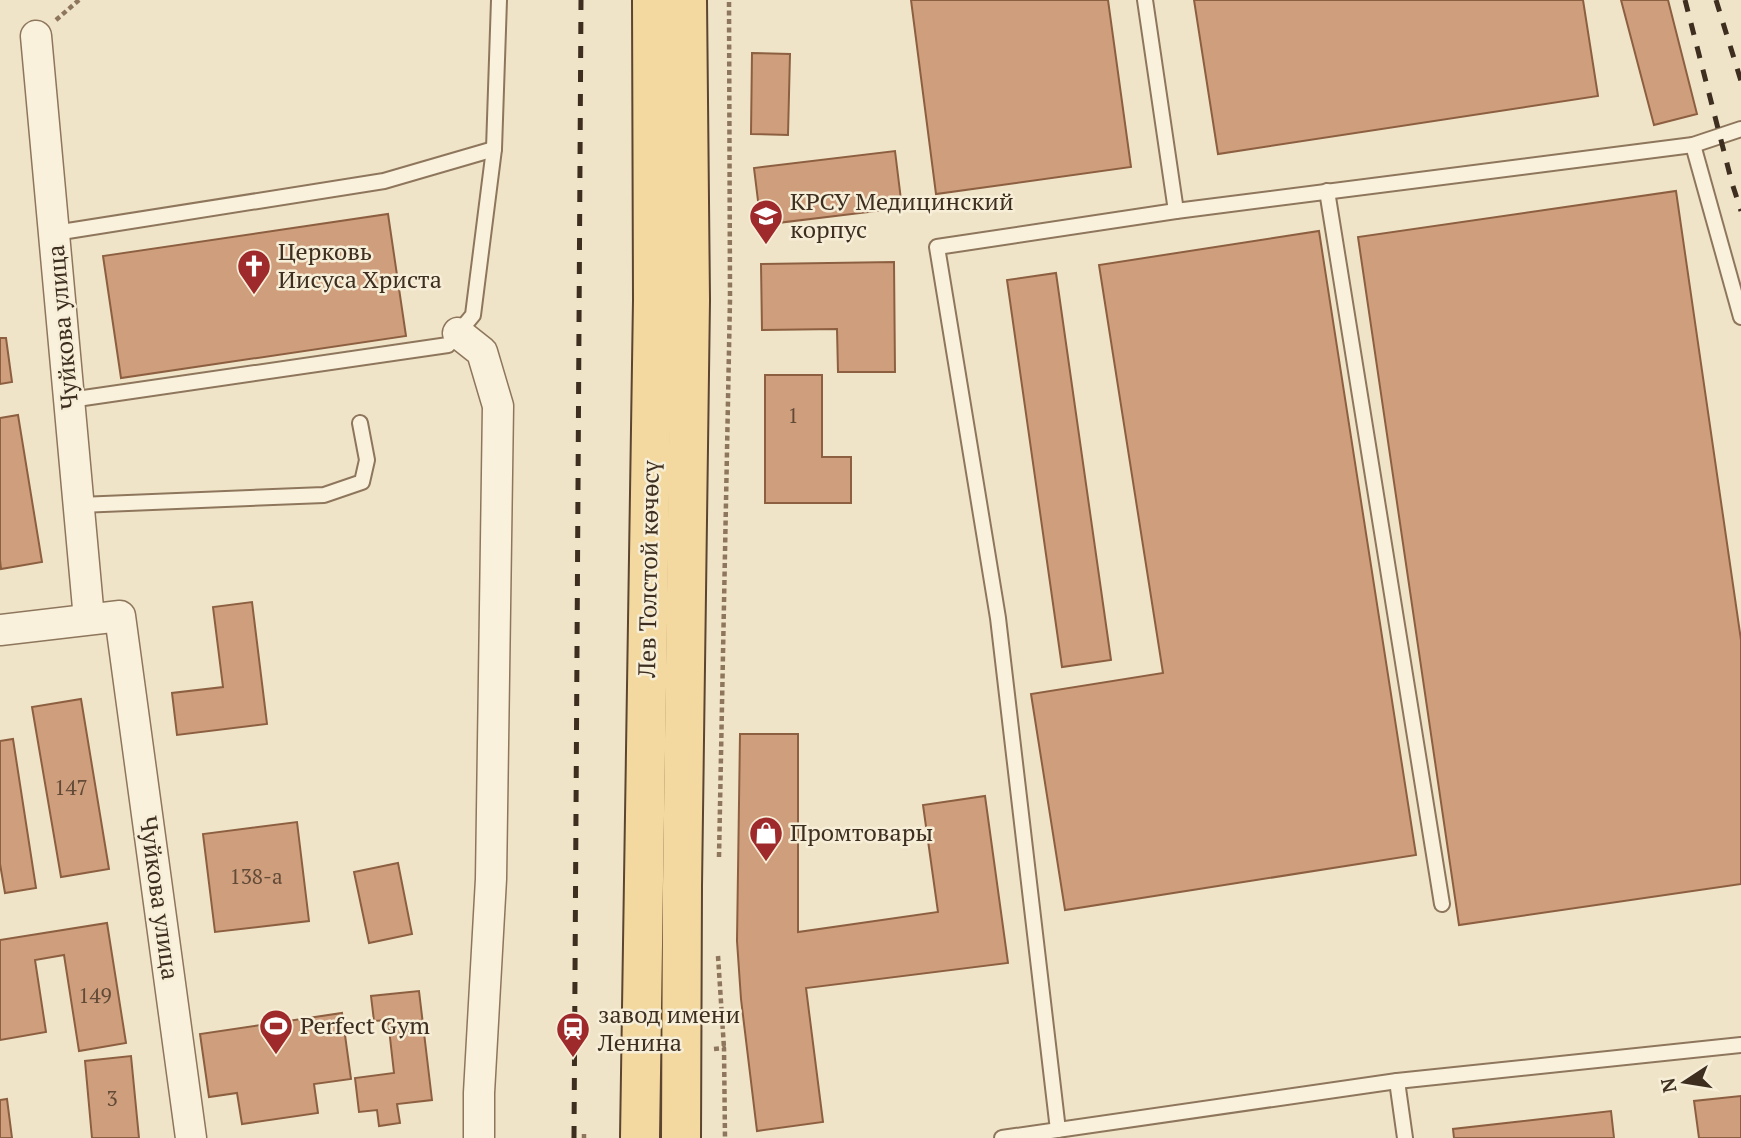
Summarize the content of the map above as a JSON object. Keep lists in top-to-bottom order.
{
  "streets": {
    "main road": ["Лев Толстой көчөсү"],
    "street": ["Чуйкова улица"]
  },
  "places": {
    "school or university": ["КРСУ Медицинский корпус"],
    "church": ["Церковь Иисуса Христа"],
    "shop": ["Промтовары"],
    "sports": ["Perfect Gym"],
    "station": ["завод имени Ленина"]
  },
  "house_numbers": [
    "1",
    "147",
    "138-a",
    "149",
    "3"
  ],
  "north": "left"
}
